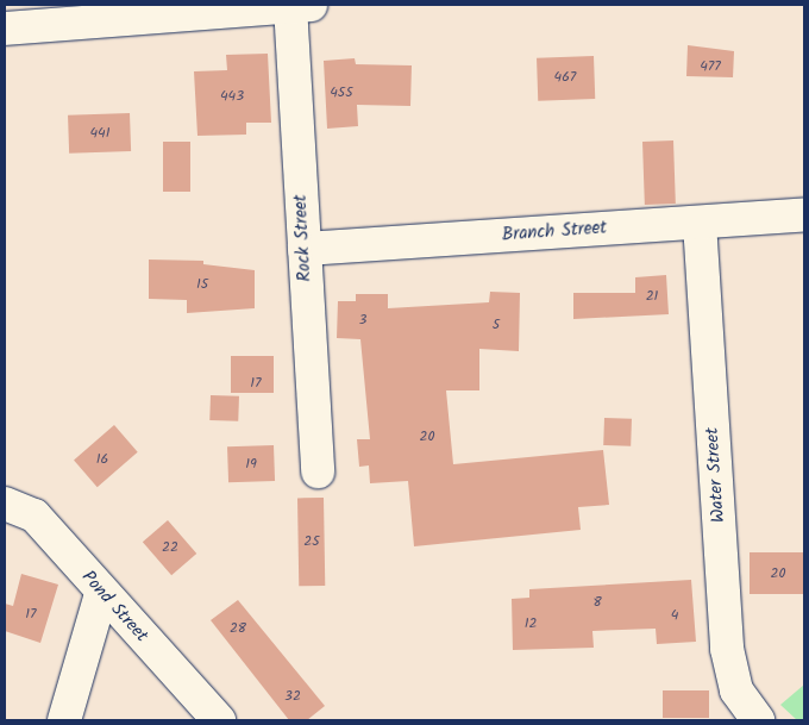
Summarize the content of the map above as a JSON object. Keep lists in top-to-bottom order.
{
  "streets": {
    "street": [
      "Branch Street",
      "Rock Street",
      "Water Street",
      "Pond Street"
    ]
  },
  "crossings": [
    ["Branch Street", "Rock Street"],
    ["Branch Street", "Water Street"]
  ],
  "house_numbers": [
    "477",
    "467",
    "455",
    "443",
    "441",
    "15",
    "21",
    "3",
    "5",
    "17",
    "20",
    "16",
    "19",
    "25",
    "22",
    "20",
    "8",
    "17",
    "4",
    "12",
    "28",
    "32"
  ]
}
